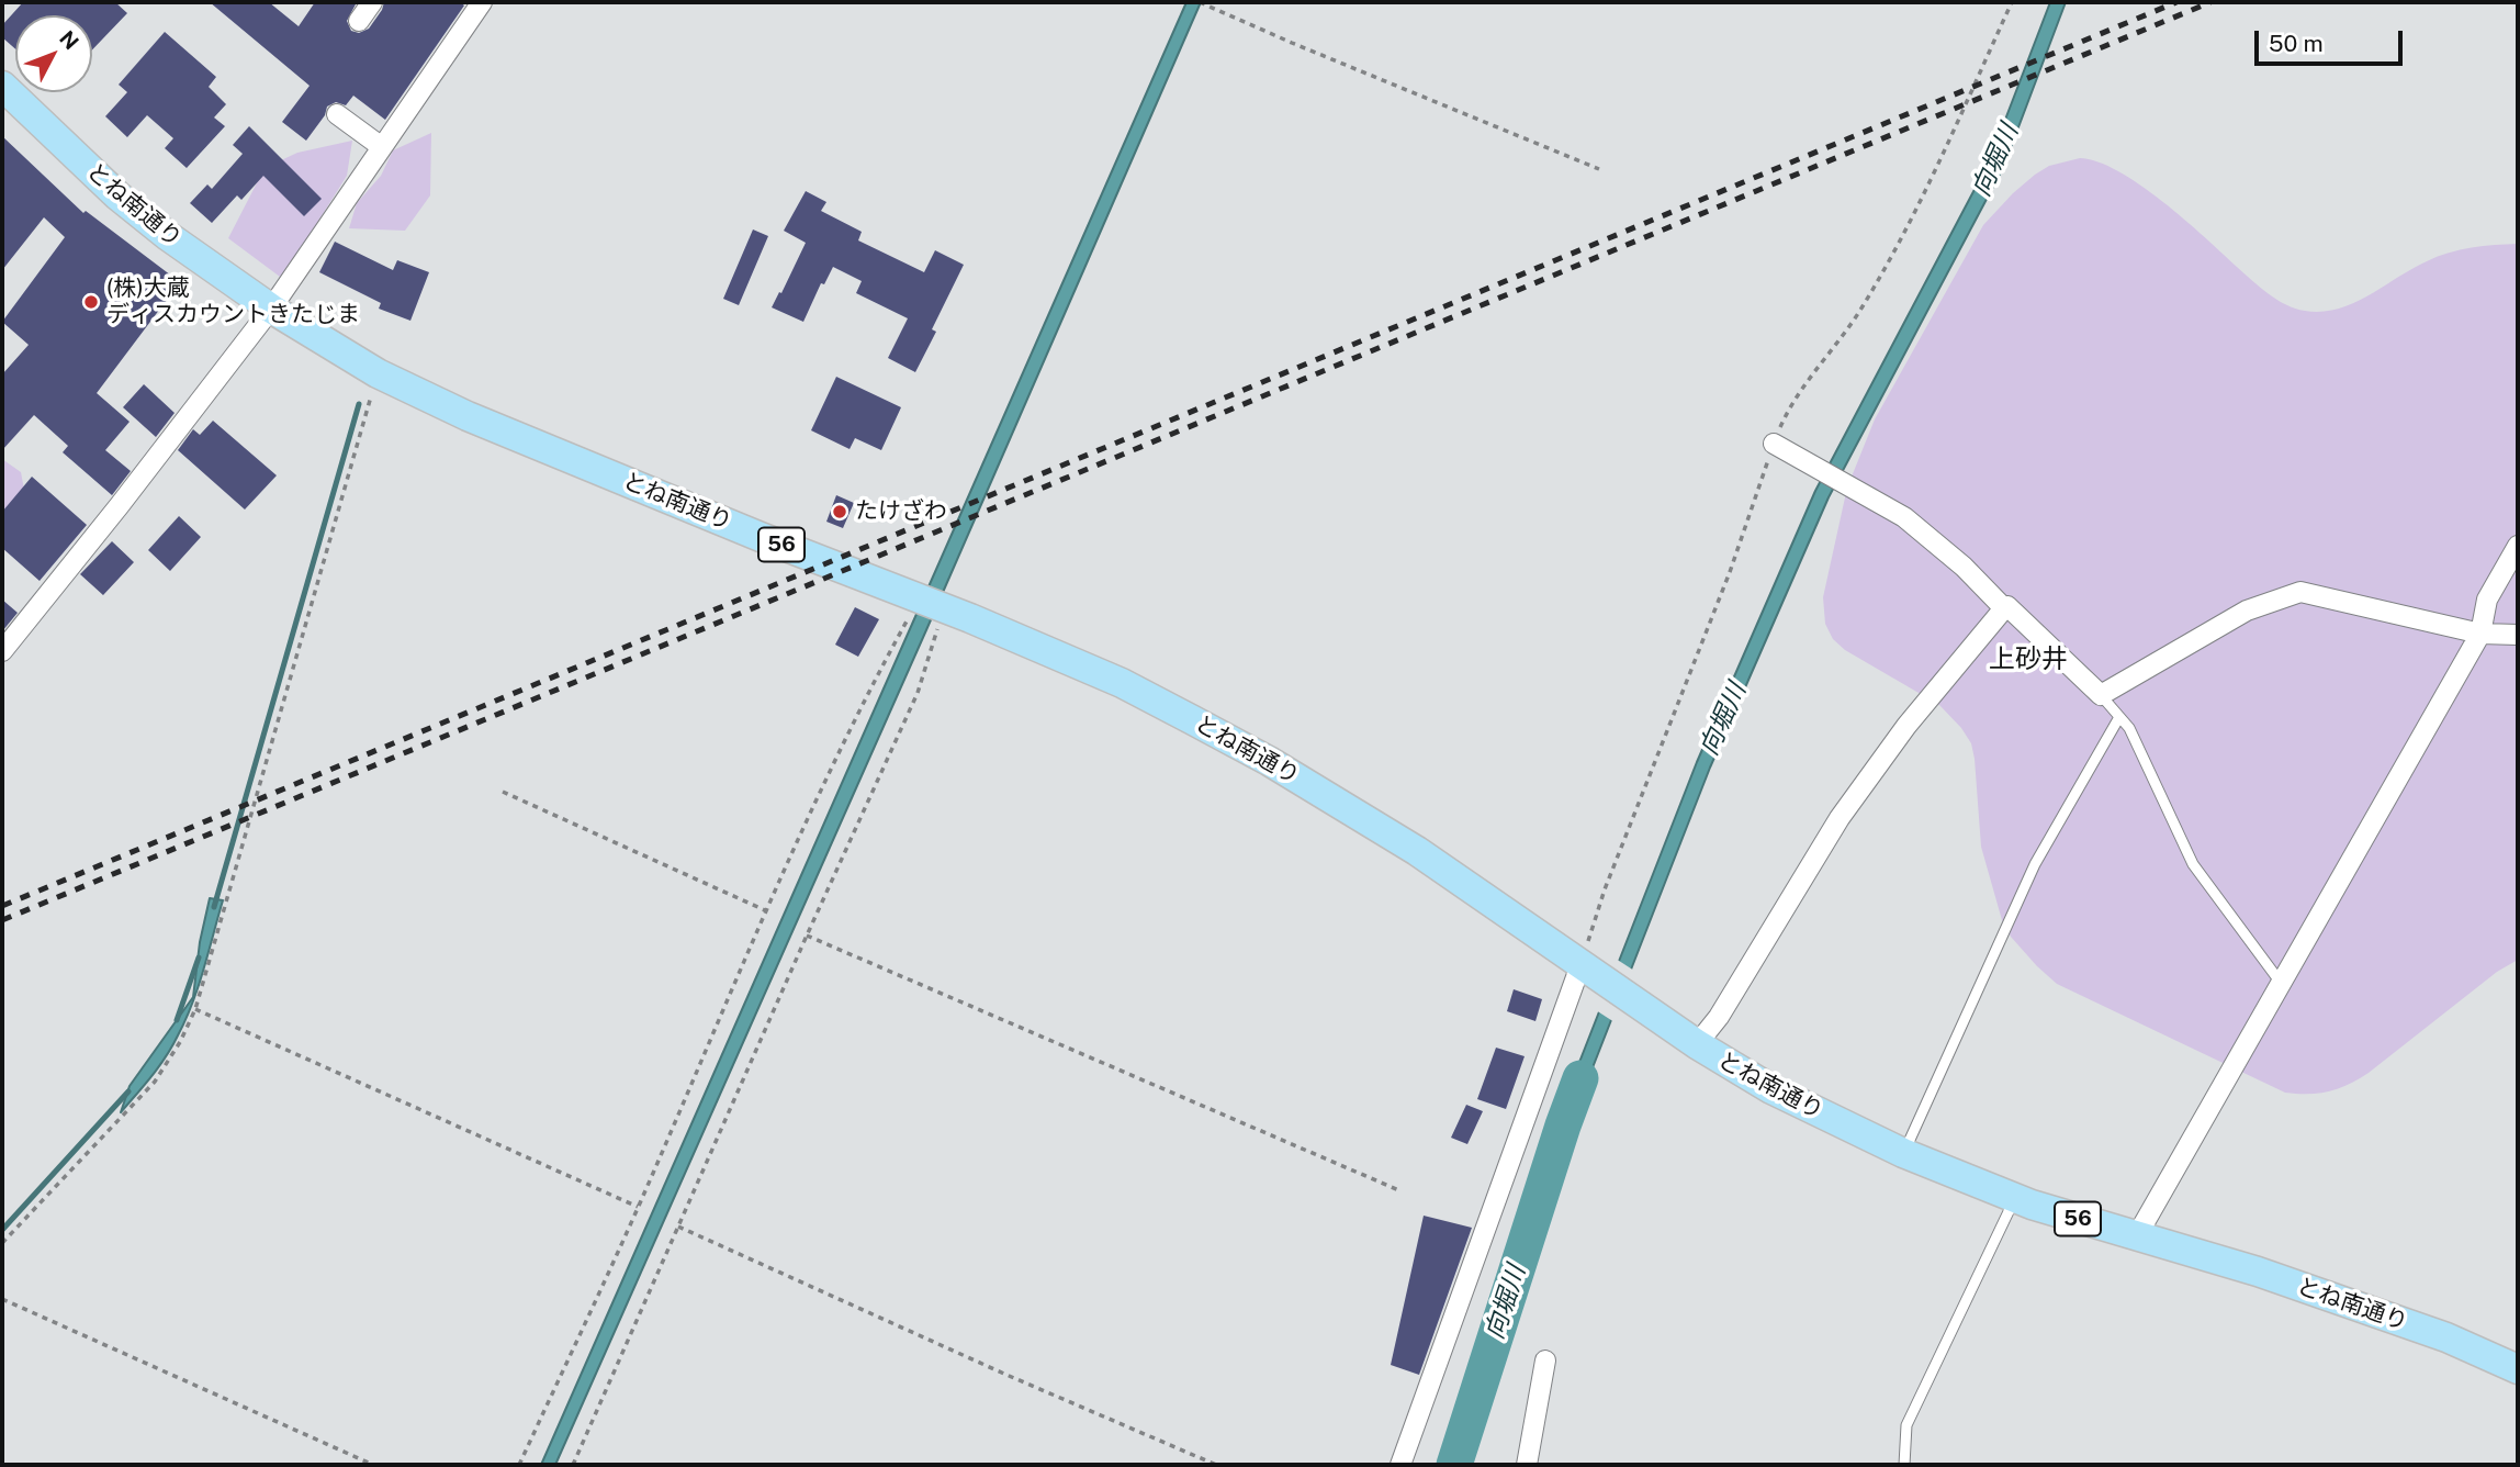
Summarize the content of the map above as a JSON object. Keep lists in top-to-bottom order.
{
  "streets": {
    "main road": ["とね南通り", "56"]
  },
  "districts": ["上砂井"],
  "water": ["向堀川"],
  "places": ["(株)大蔵 ディスカウントきたじま", "たけざわ"],
  "scale_bar": "50 m",
  "north": "top right"
}
